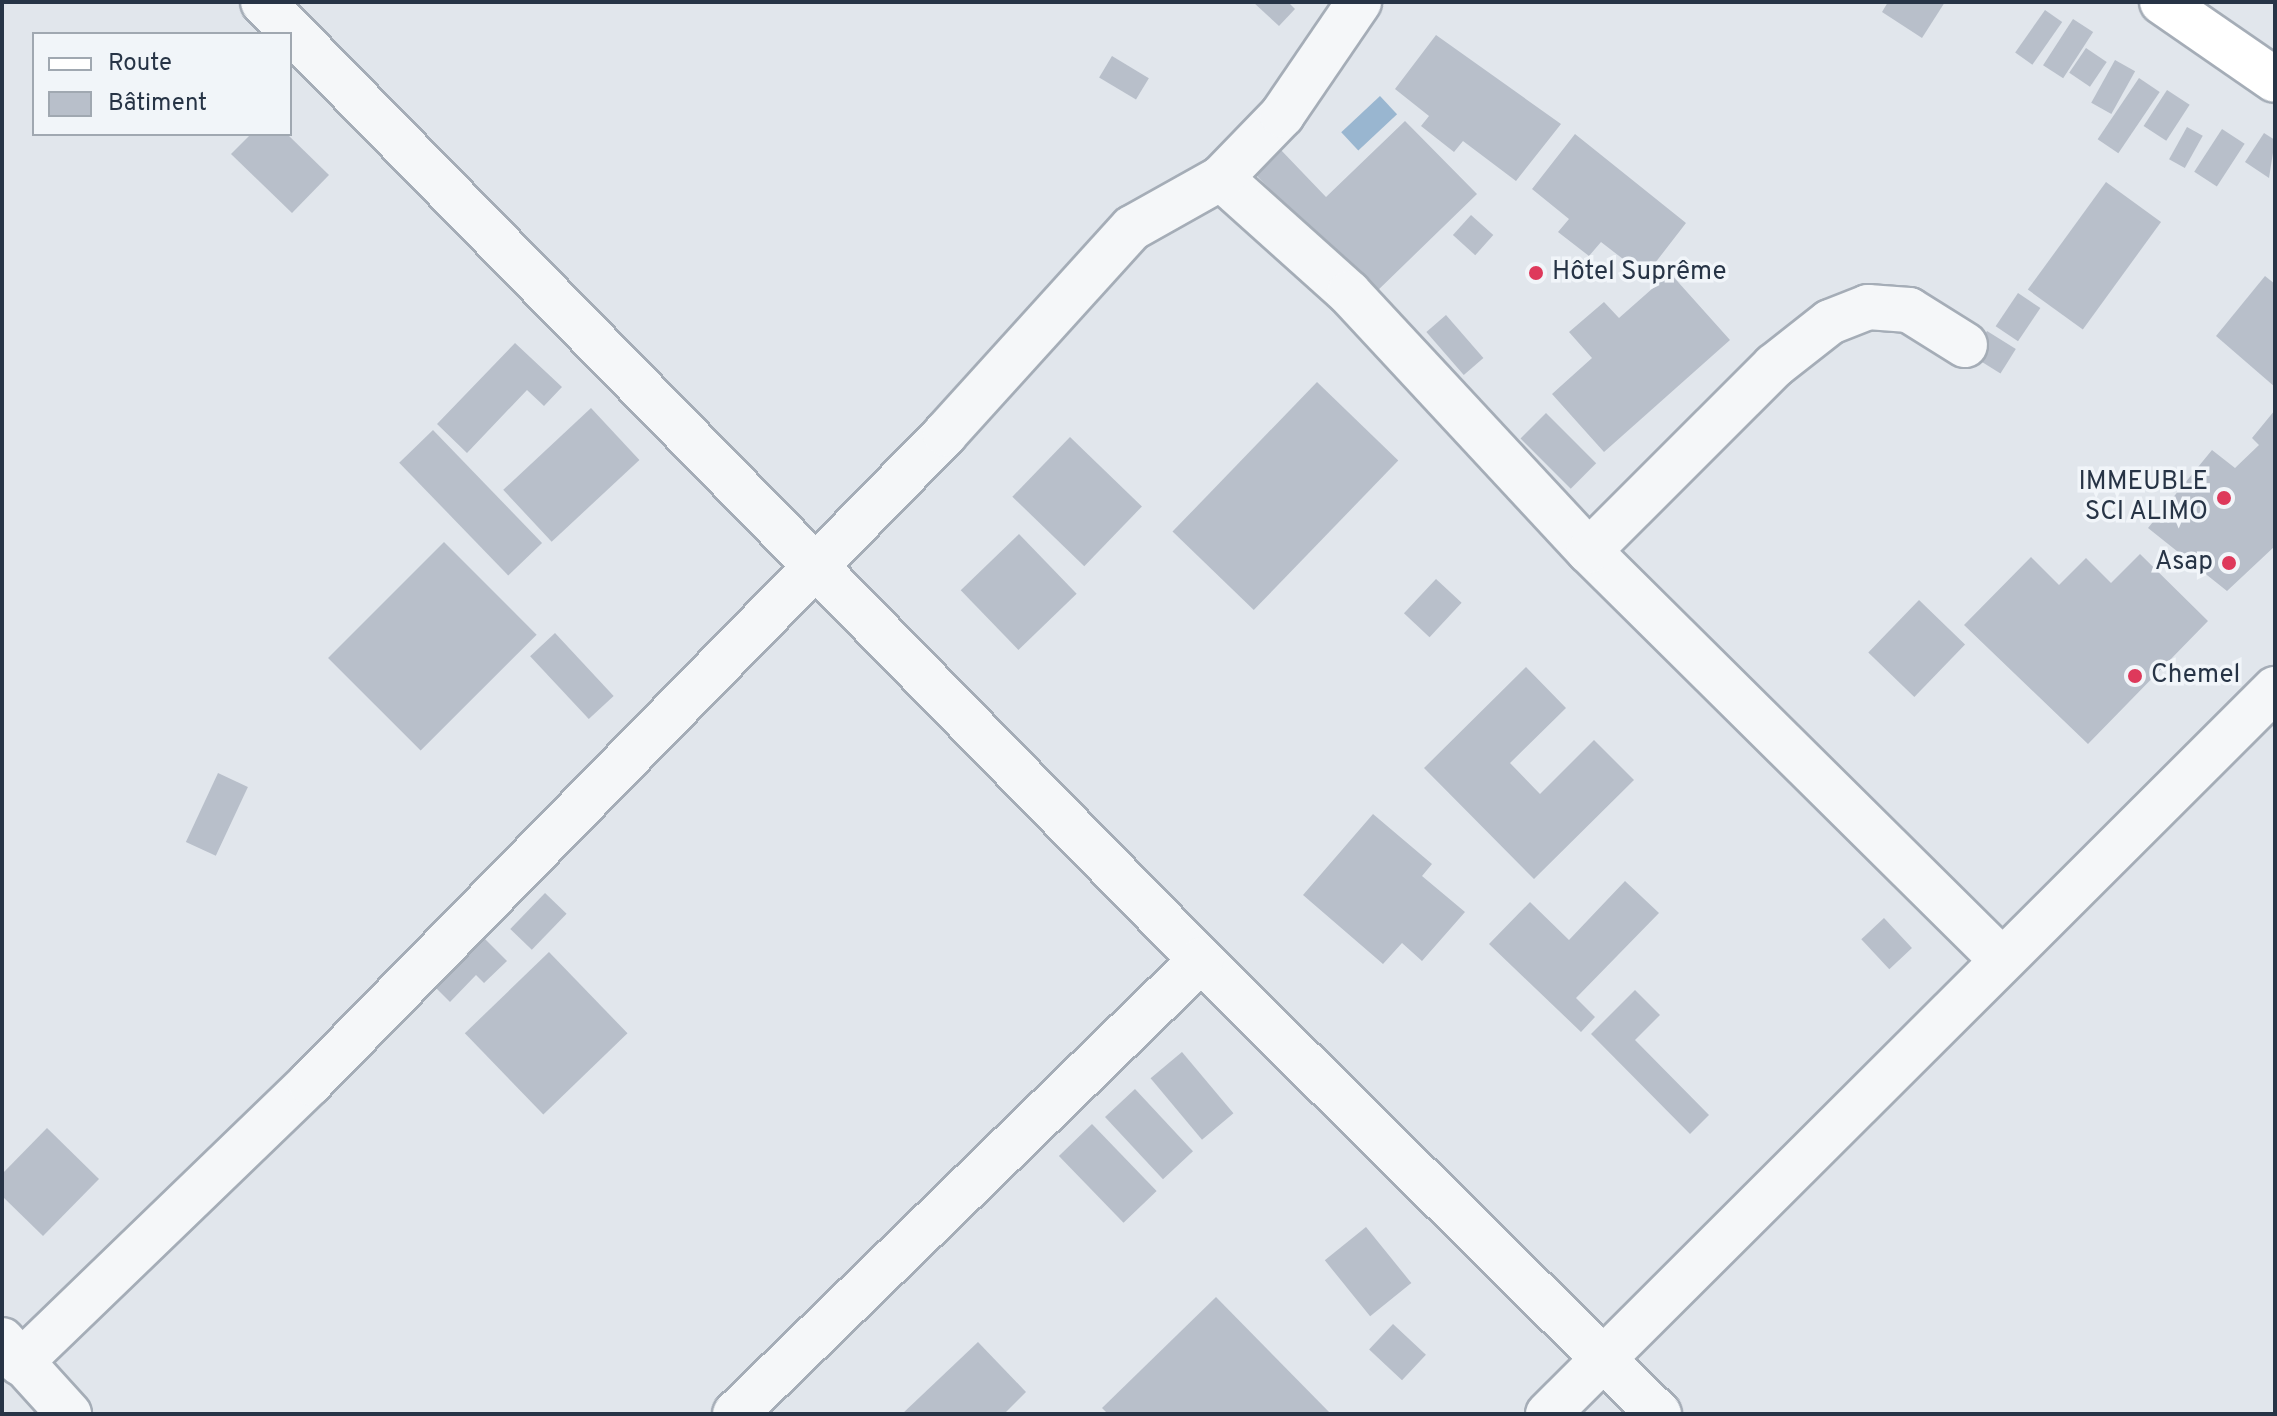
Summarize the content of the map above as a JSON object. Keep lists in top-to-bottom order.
{
  "places": [
    "Hôtel Suprême",
    "IMMEUBLE SCI ALIMO",
    "Asap",
    "Chemel"
  ],
  "legend": ["Route", "Bâtiment"]
}
